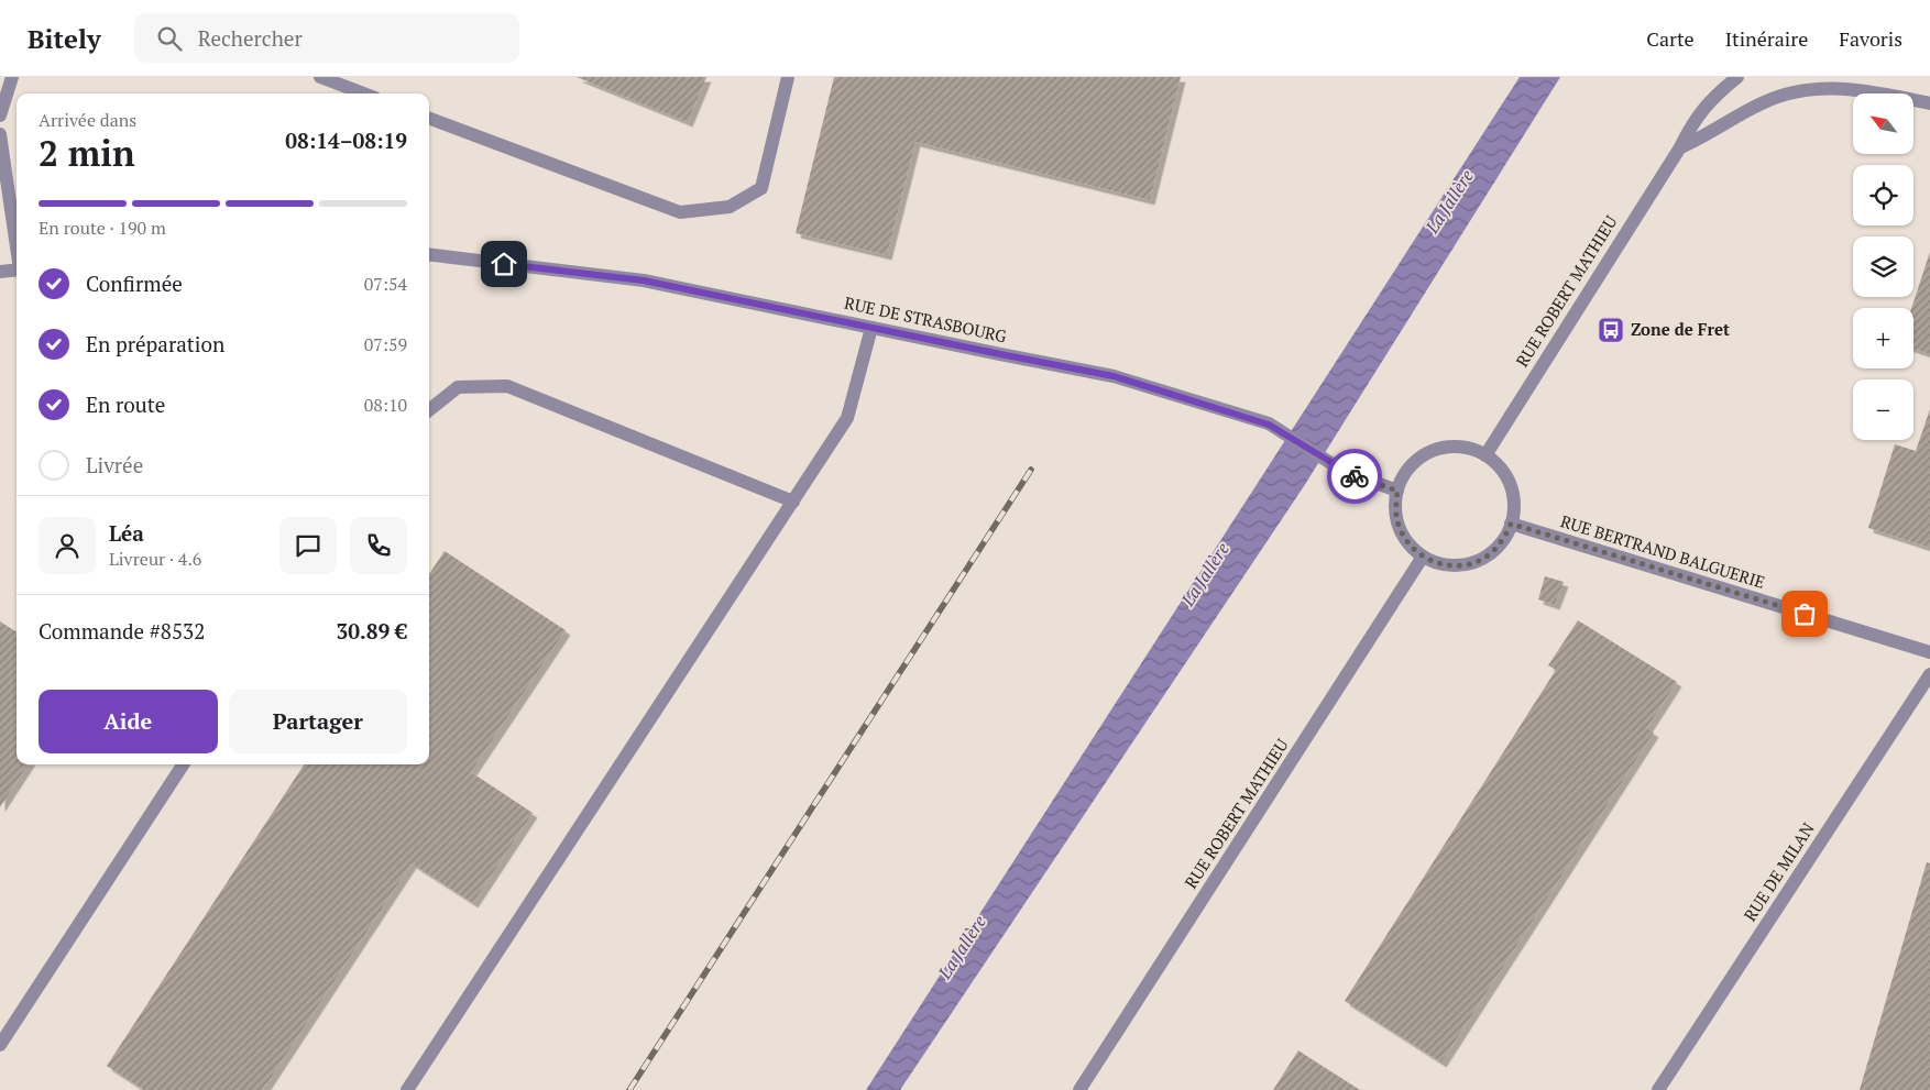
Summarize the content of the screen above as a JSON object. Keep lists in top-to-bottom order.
{
  "streets": {
    "street": [
      "RUE ROBERT MATHIEU",
      "RUE DE STRASBOURG",
      "RUE BERTRAND BALGUERIE",
      "RUE DE MILAN"
    ]
  },
  "crossings": [
    ["RUE ROBERT MATHIEU", "RUE DE STRASBOURG"],
    ["RUE ROBERT MATHIEU", "RUE BERTRAND BALGUERIE"],
    ["RUE DE STRASBOURG", "RUE BERTRAND BALGUERIE"]
  ],
  "water": ["La Jallère"],
  "places": {
    "bus stop": ["Zone de Fret"]
  },
  "north": "top left",
  "page": {
    "header": "Bitely",
    "search": "Rechercher",
    "nav": ["Carte", "Itinéraire", "Favoris"],
    "map_buttons": ["+", "−"],
    "heading": ["2 min", "Arrivée dans", "08:14–08:19"],
    "panel": [
      "Léa",
      "Livreur · 4.6",
      "Commande #8532",
      "30.89 €"
    ],
    "bar": "En route · 190 m",
    "list": [
      ["Confirmée", "07:54"],
      ["En préparation", "07:59"],
      ["En route", "08:10"],
      "Livrée"
    ],
    "buttons": ["Aide", "Partager"]
  }
}
